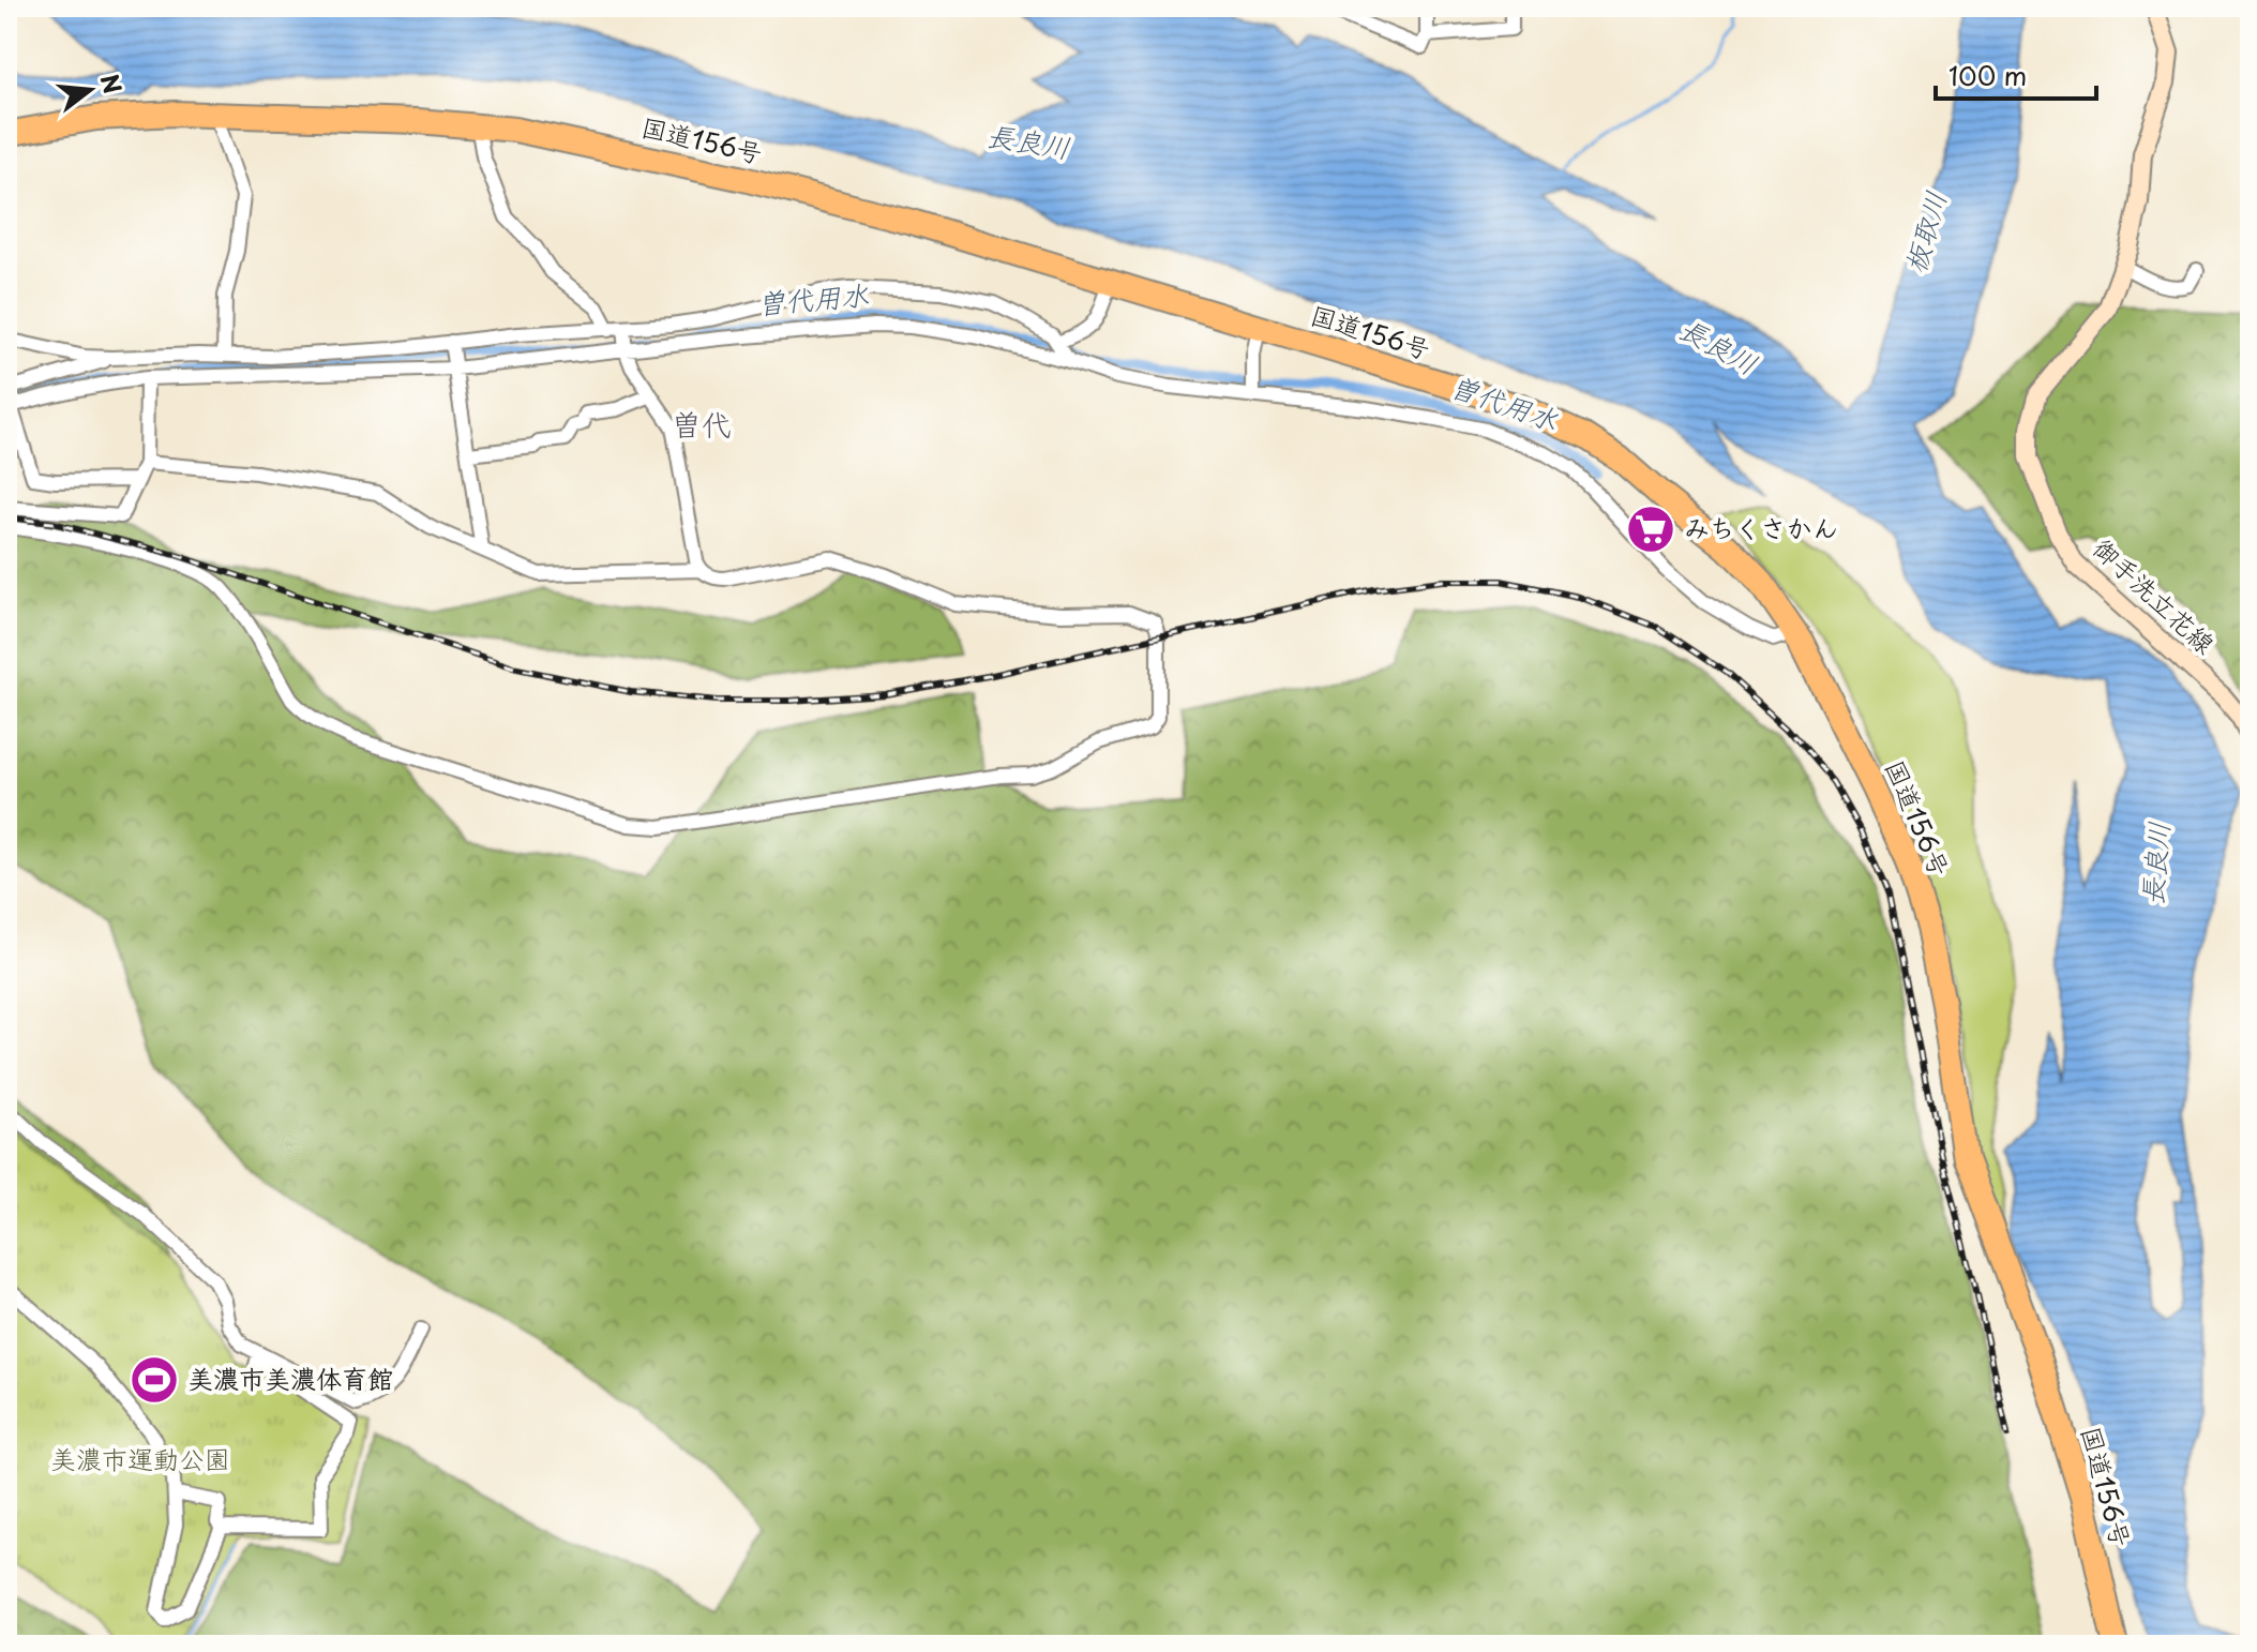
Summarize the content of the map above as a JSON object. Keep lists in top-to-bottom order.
{
  "streets": {
    "highway": ["国道156号"],
    "main road": ["御手洗立花線"]
  },
  "districts": ["曽代"],
  "water": ["長良川", "板取川", "曽代用水"],
  "parks": ["美濃市運動公園"],
  "places": {
    "supermarket": ["みちくさかん"],
    "sports": ["美濃市美濃体育館"]
  },
  "scale_bar": "100 m",
  "north": "right"
}
